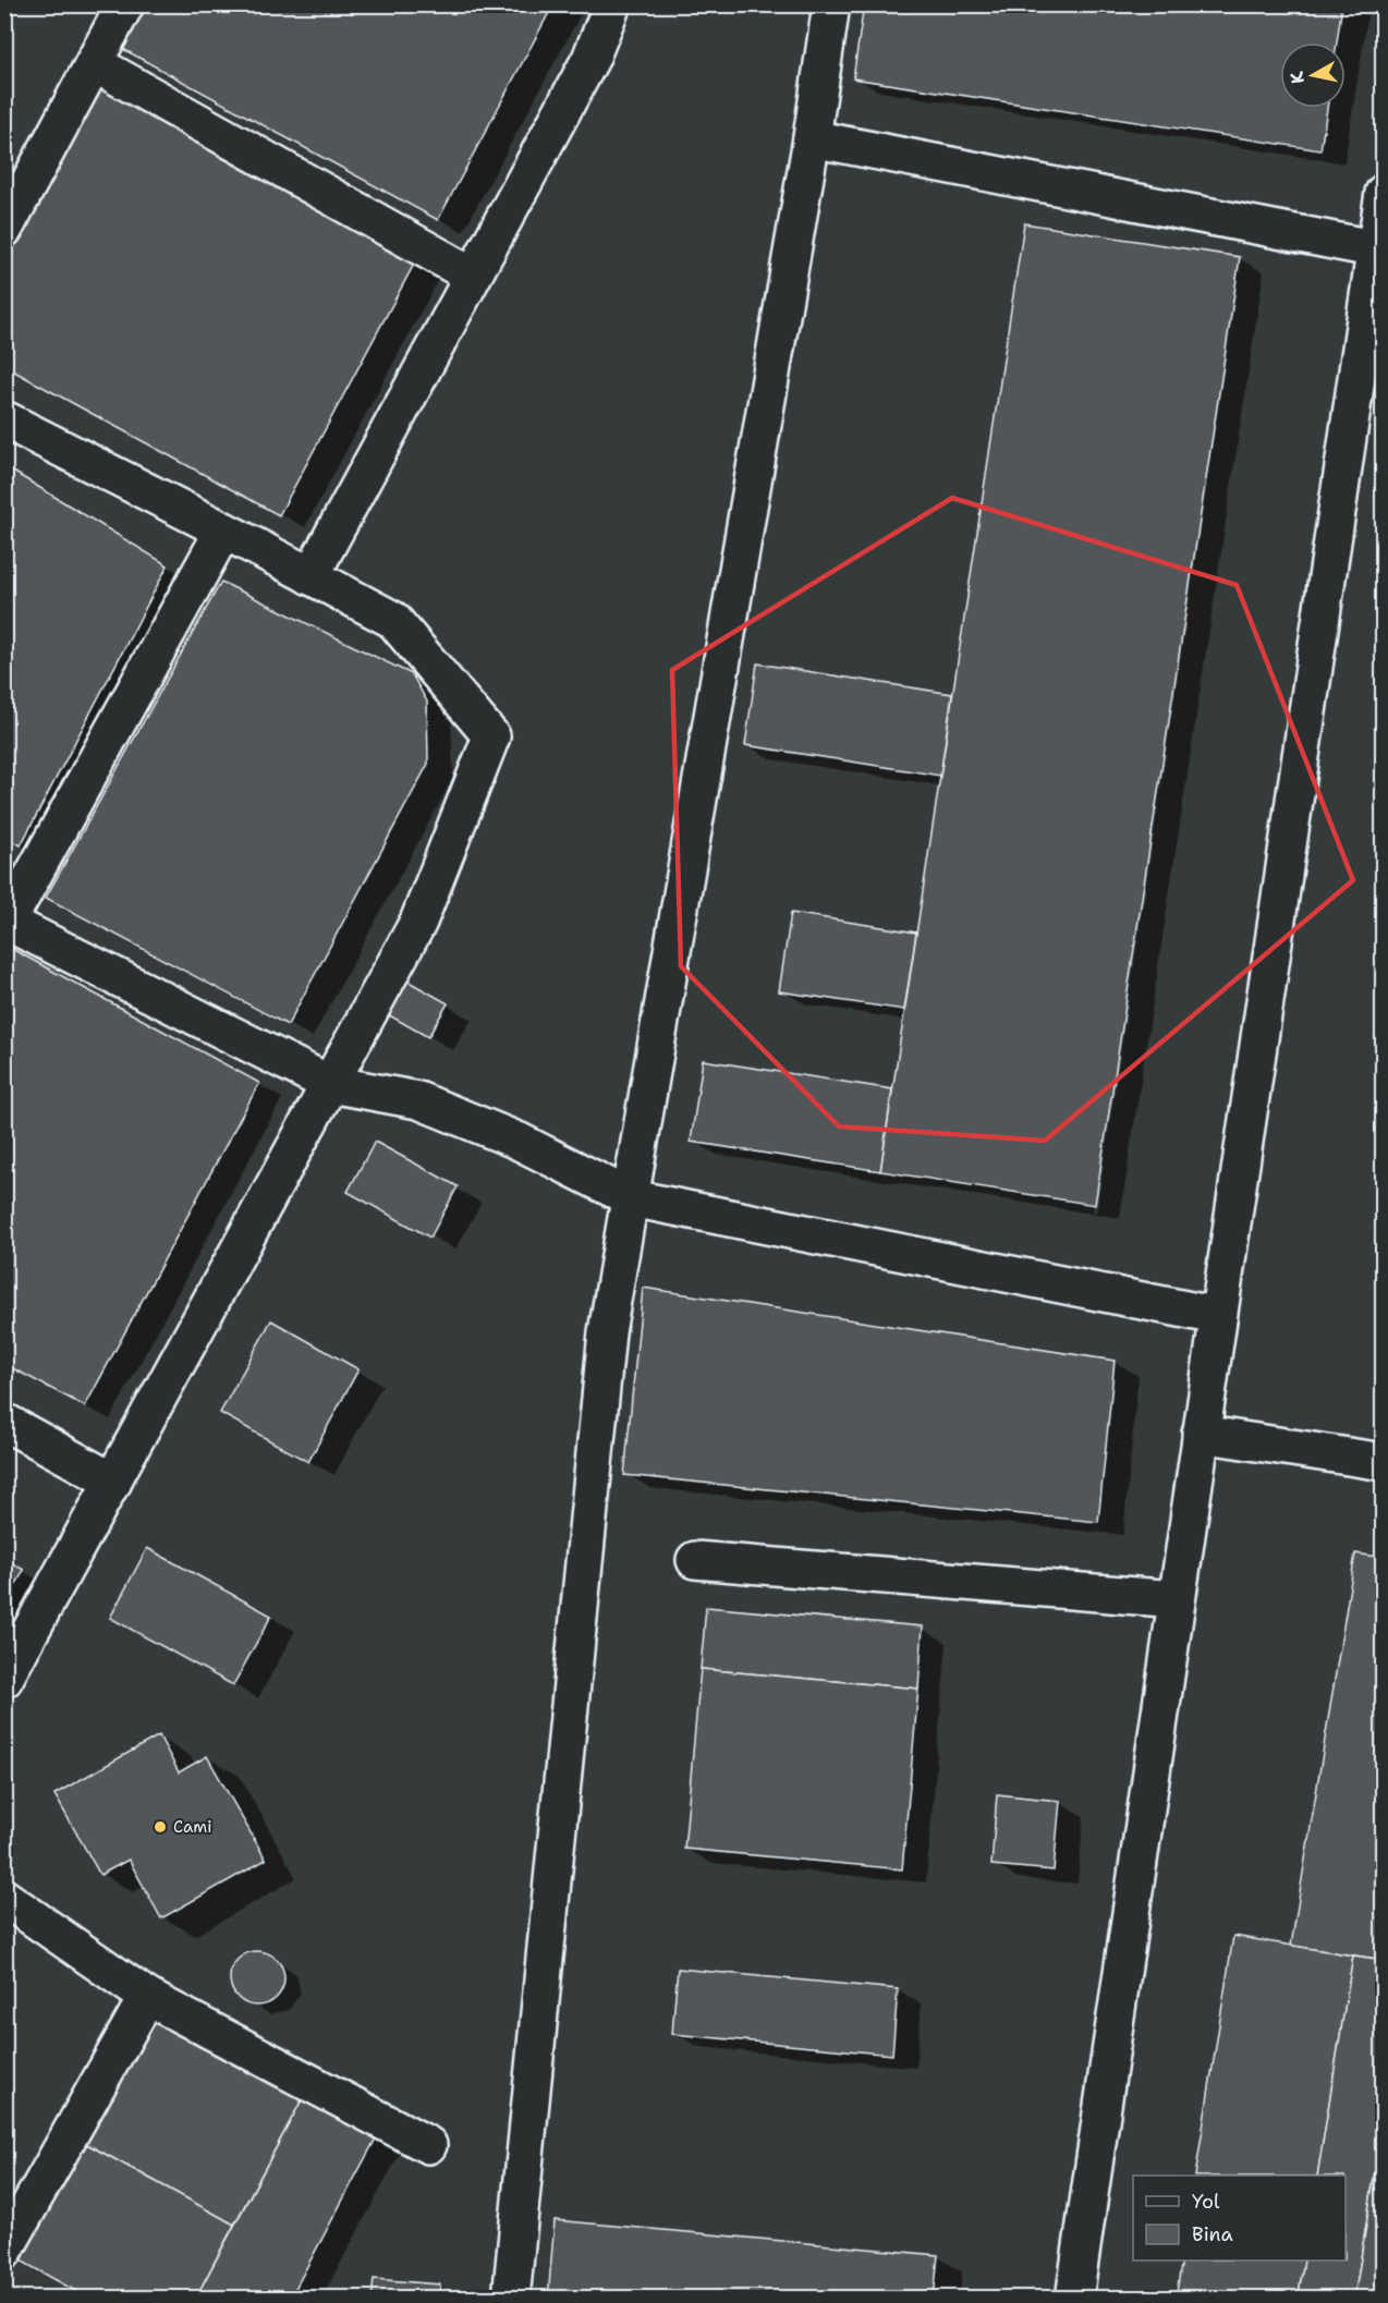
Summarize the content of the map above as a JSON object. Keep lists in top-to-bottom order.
{
  "places": ["Cami"],
  "legend": ["Yol", "Bina"],
  "north": "left"
}
